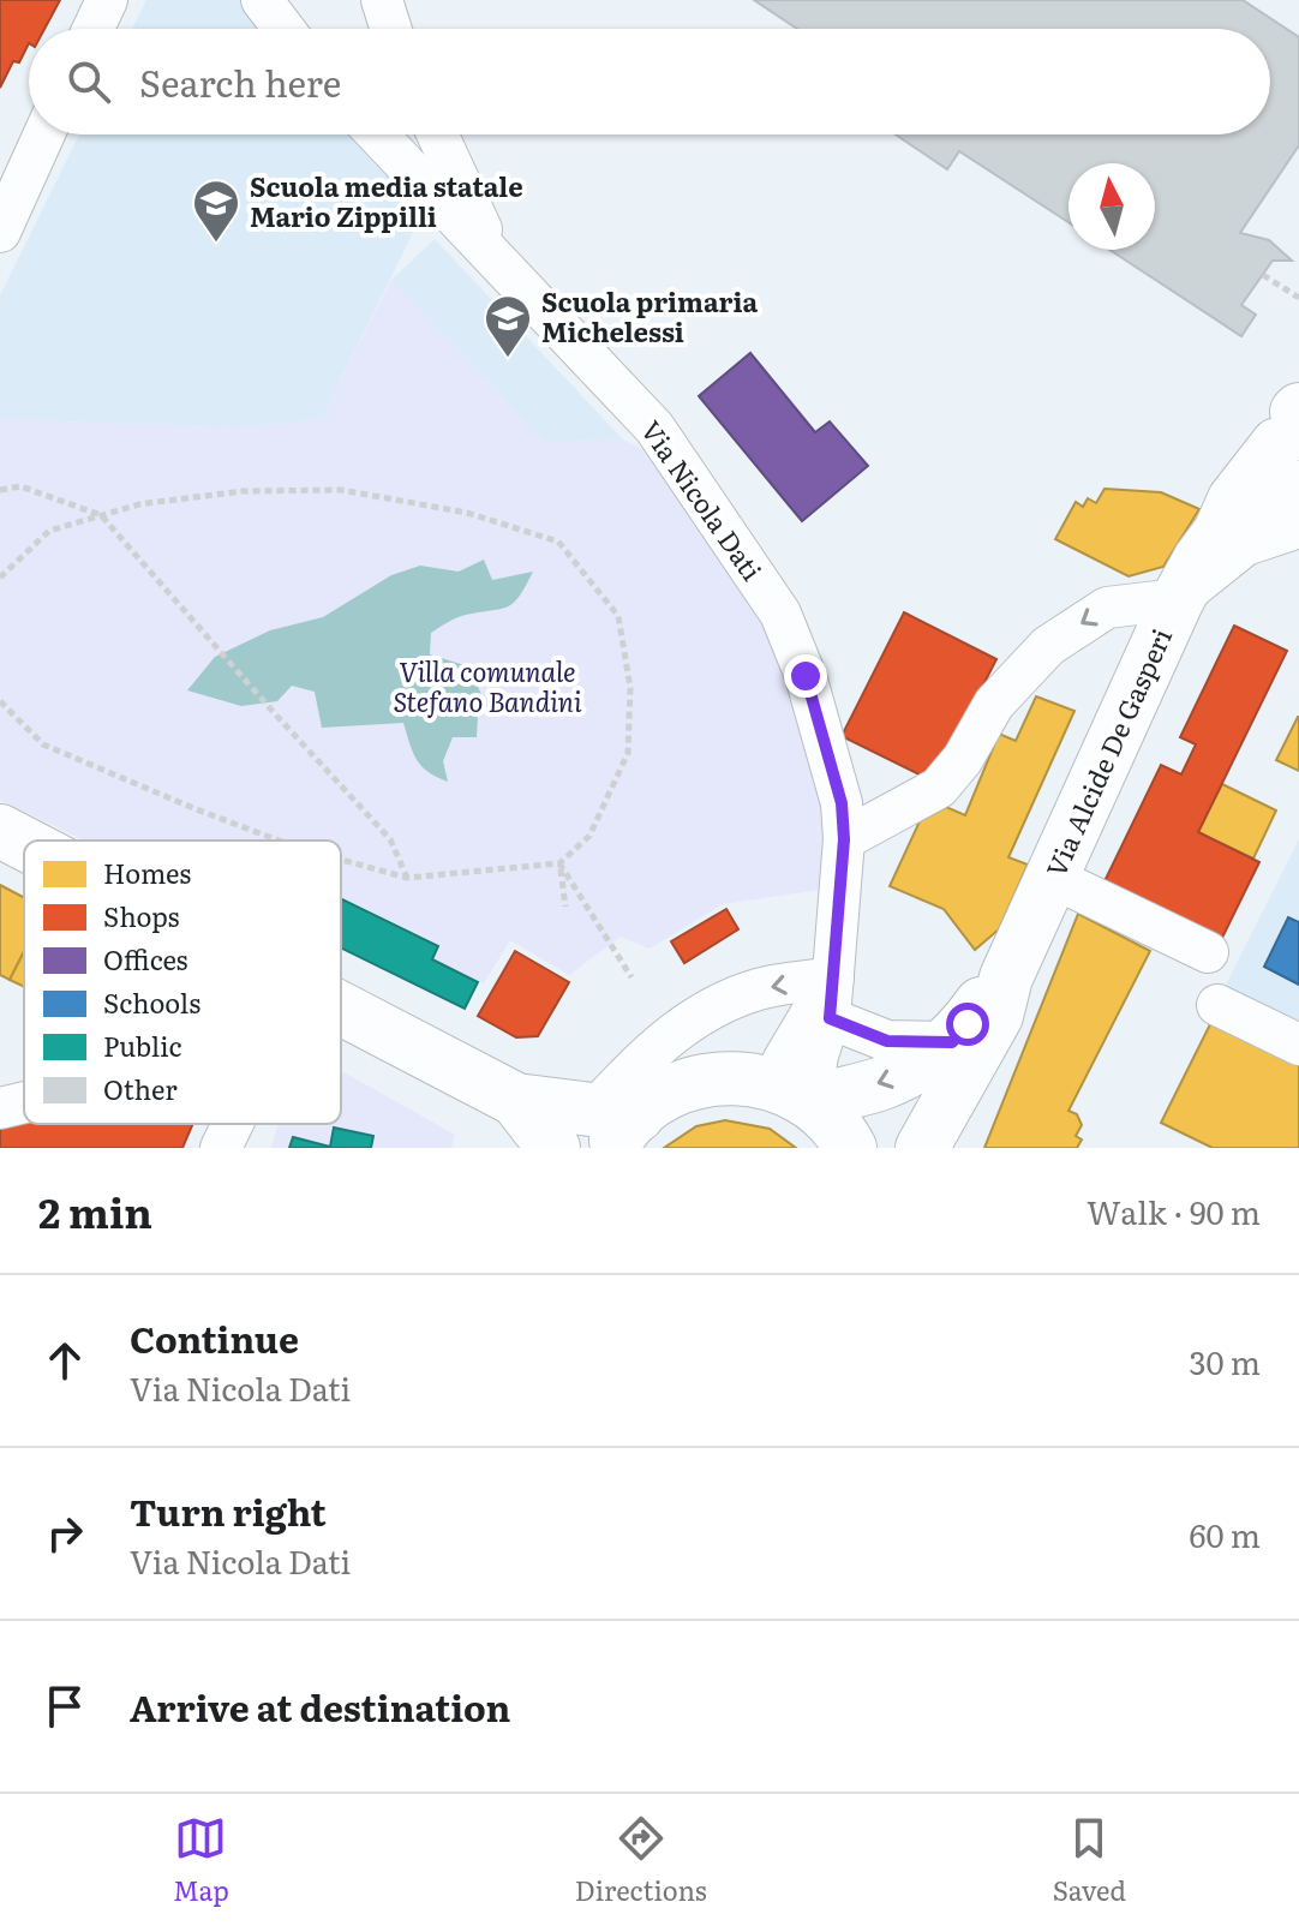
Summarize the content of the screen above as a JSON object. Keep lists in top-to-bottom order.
{
  "streets": {
    "main road": ["Via Alcide De Gasperi"],
    "street": ["Via Nicola Dati"]
  },
  "parks": ["Villa comunale Stefano Bandini"],
  "places": {
    "school or university": ["Scuola media statale Mario Zippilli", "Scuola primaria Michelessi"]
  },
  "legend": [
    "Homes",
    "Shops",
    "Offices",
    "Schools",
    "Public",
    "Other"
  ],
  "north": "top",
  "page": {
    "search": "Search here",
    "heading": ["2 min", "Walk · 90 m"],
    "list": [
      ["Continue", "Via Nicola Dati", "30 m"],
      ["Turn right", "Via Nicola Dati", "60 m"],
      "Arrive at destination"
    ],
    "nav": ["Map", "Directions", "Saved"]
  }
}
